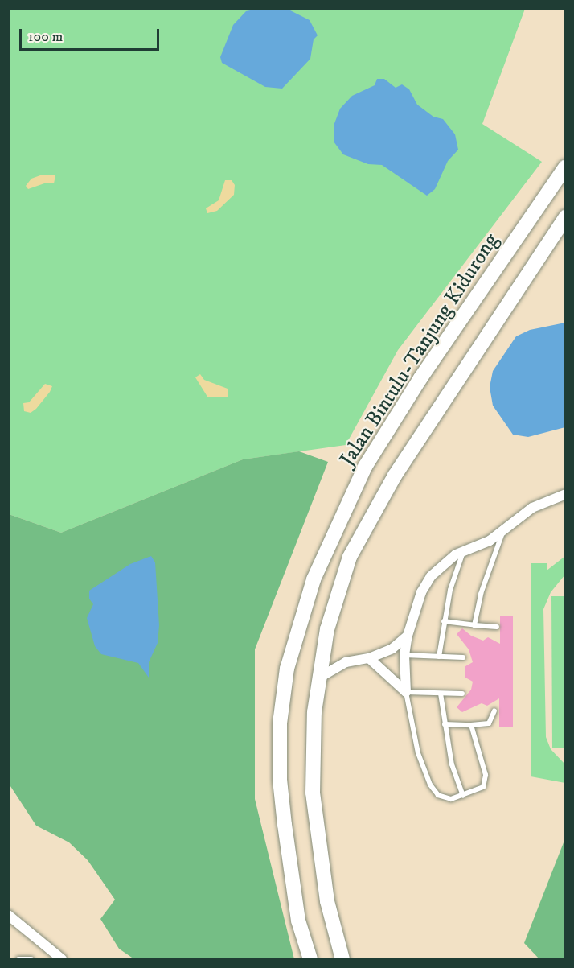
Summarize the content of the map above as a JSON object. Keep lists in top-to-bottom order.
{
  "streets": {
    "main road": ["Jalan Bintulu-Tanjung Kidurong"]
  },
  "scale_bar": "100 m"
}
